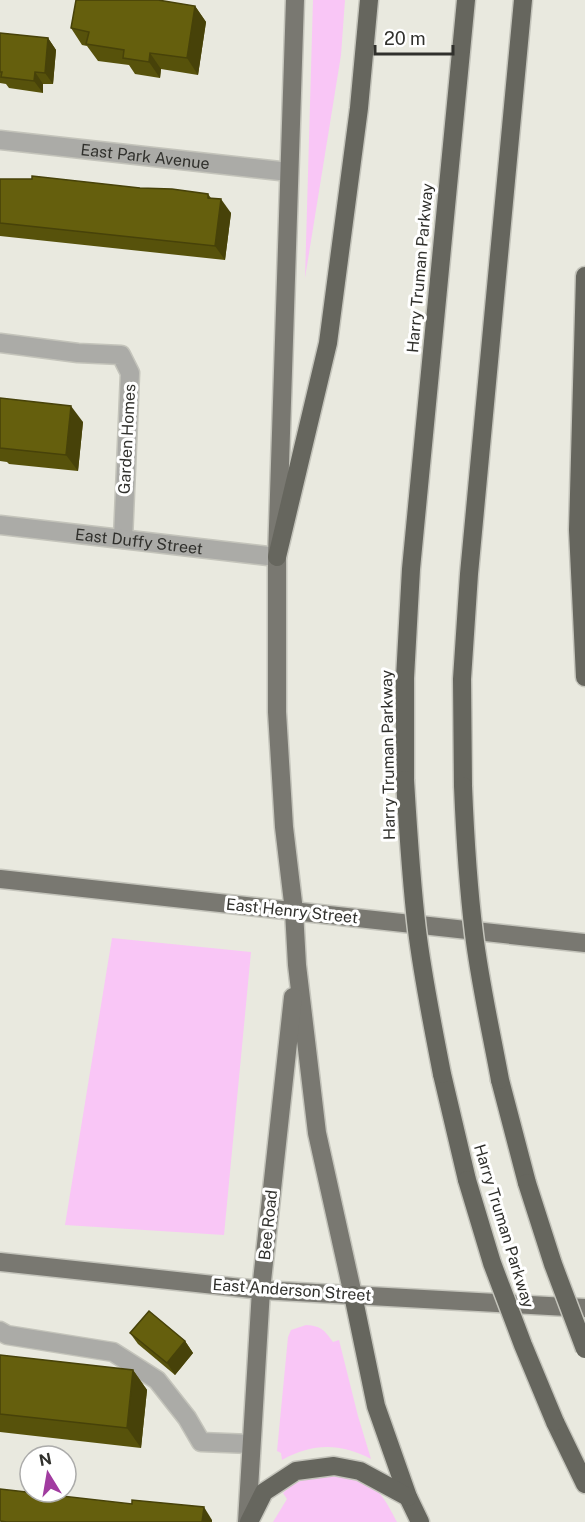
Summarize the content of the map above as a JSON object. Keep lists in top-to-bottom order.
{
  "streets": {
    "highway": ["Harry Truman Parkway"],
    "main road": ["East Henry Street", "Bee Road", "East Anderson Street"],
    "street": ["East Park Avenue", "Garden Homes", "East Duffy Street"]
  },
  "crossings": [
    ["Garden Homes", "East Duffy Street"],
    ["Bee Road", "East Anderson Street"]
  ],
  "scale_bar": "20 m",
  "north": "top"
}
